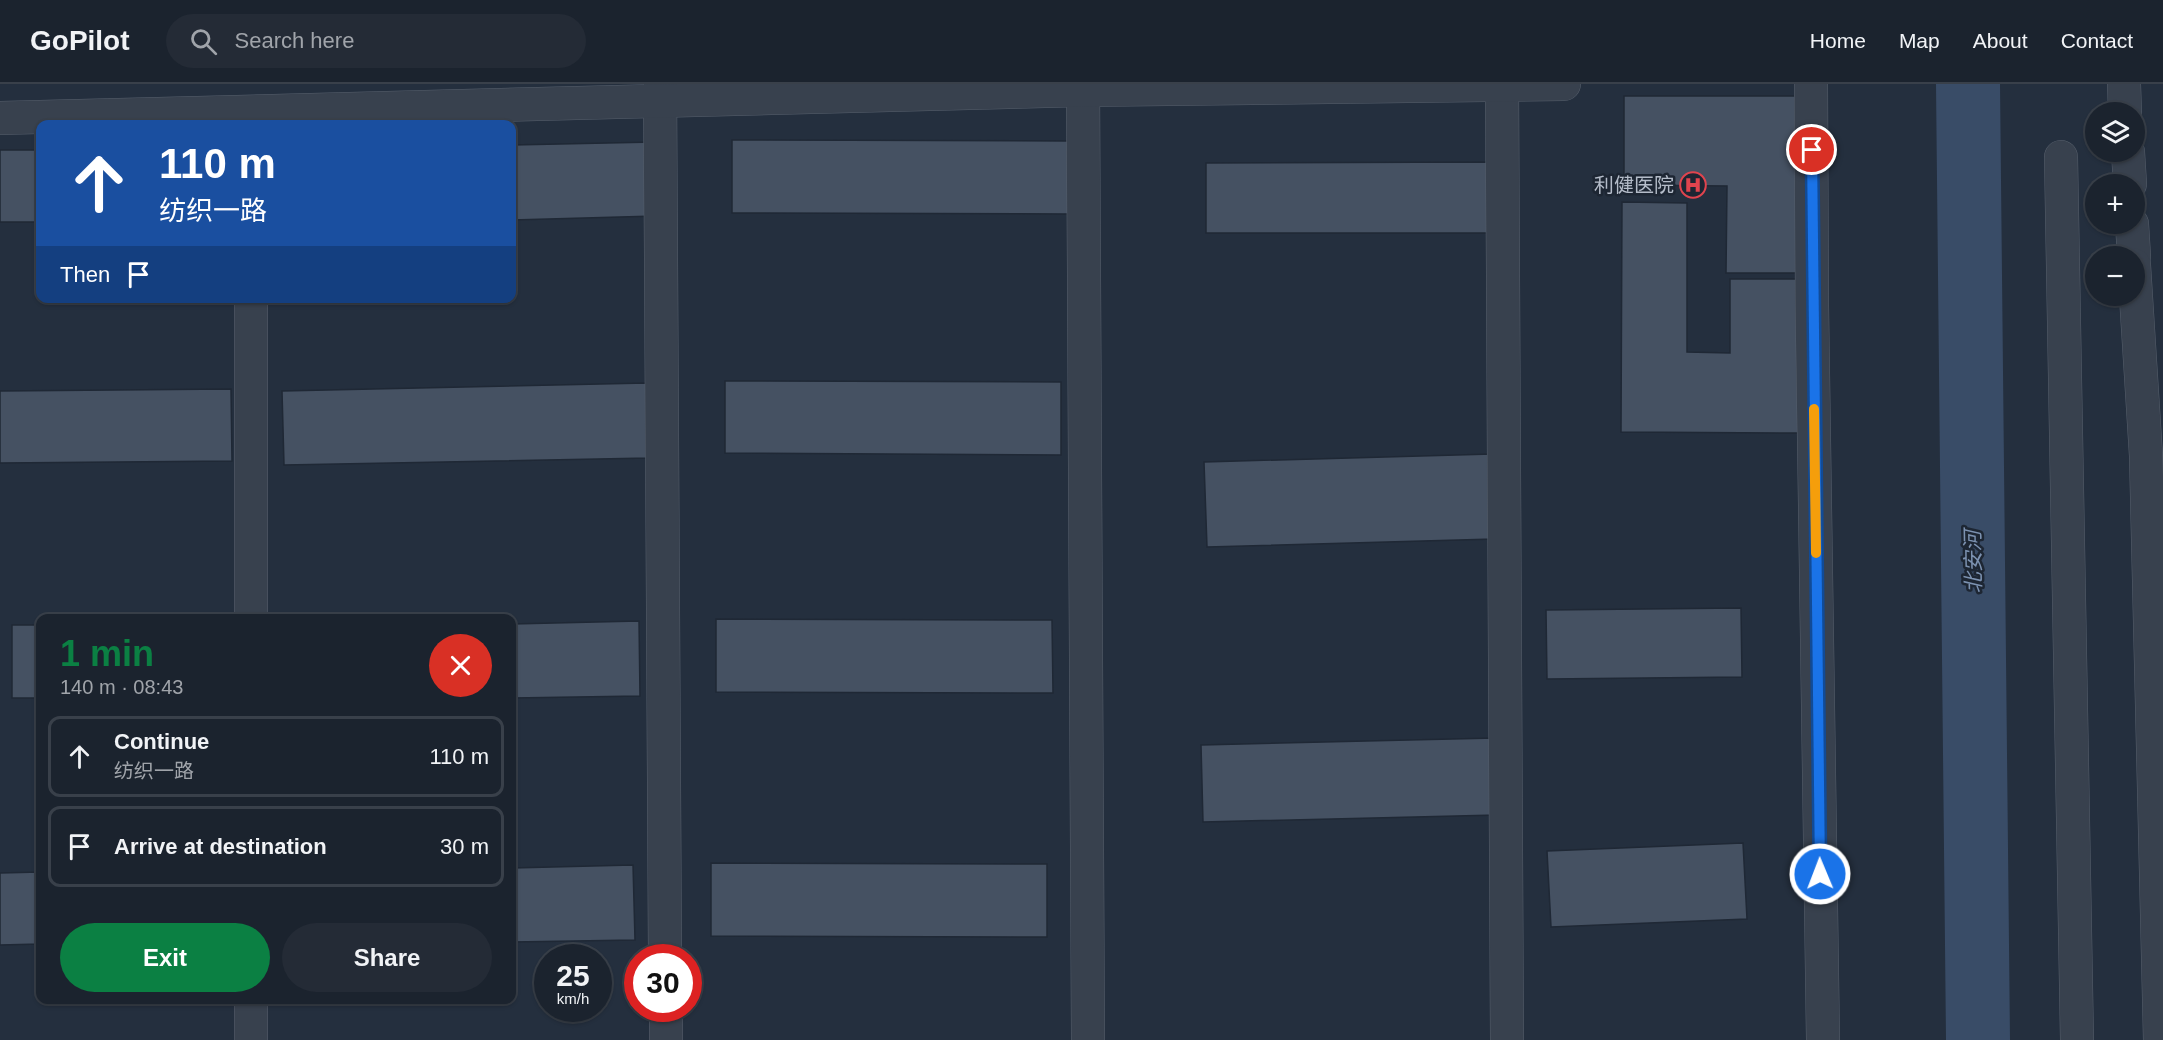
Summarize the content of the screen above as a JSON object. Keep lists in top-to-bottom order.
{
  "water": ["北安河"],
  "places": {
    "hospital": ["利健医院"]
  },
  "page": {
    "header": "GoPilot",
    "search": "Search here",
    "nav": [
      "Home",
      "Map",
      "About",
      "Contact"
    ],
    "map_buttons": ["+", "−"],
    "turn": ["110 m", "纺织一路"],
    "then": "Then",
    "heading": ["1 min", "140 m · 08:43"],
    "list": [
      {
        "name": "Continue",
        "note": "纺织一路",
        "value": "110 m"
      },
      {
        "name": "Arrive at destination",
        "value": "30 m"
      }
    ],
    "buttons": ["Exit", "Share"],
    "speed": "25 km/h",
    "limit": "30"
  }
}
